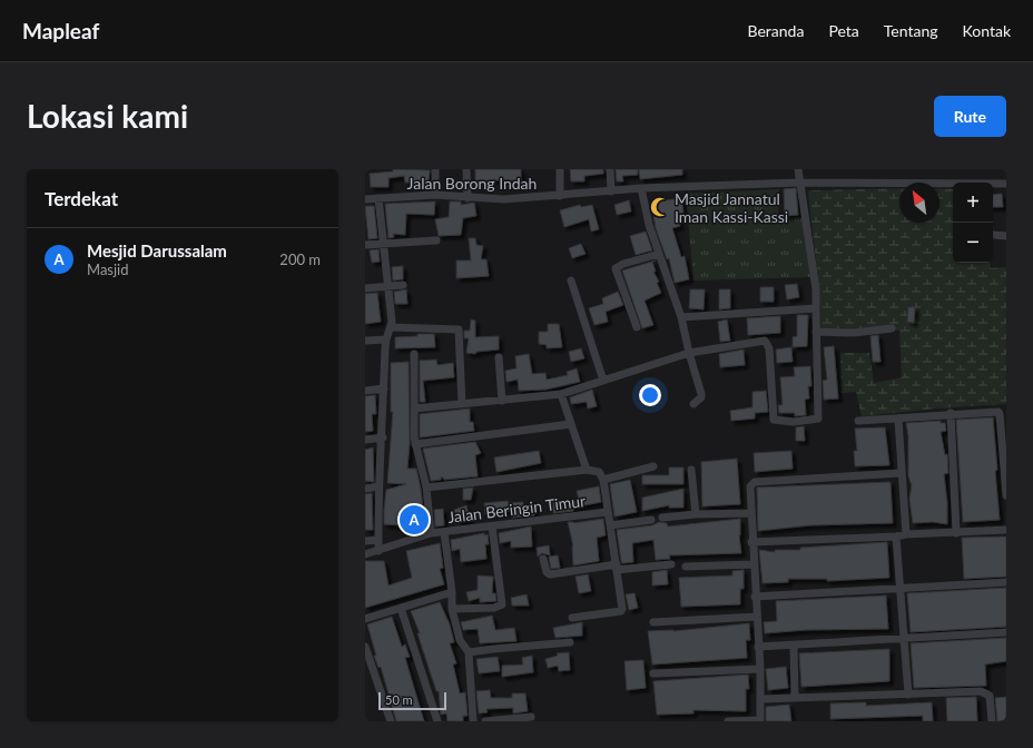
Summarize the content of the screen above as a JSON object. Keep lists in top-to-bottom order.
{
  "streets": {
    "street": ["Jalan Borong Indah", "Jalan Beringin Timur"]
  },
  "places": {
    "mosque": ["Masjid Jannatul Iman Kassi-Kassi"]
  },
  "scale_bar": "50 m",
  "north": "top left",
  "page": {
    "header": "Mapleaf",
    "nav": [
      "Beranda",
      "Peta",
      "Tentang",
      "Kontak"
    ],
    "buttons": "Rute",
    "title": "Lokasi kami",
    "heading": "Terdekat",
    "map_buttons": ["+", "−"],
    "list": [
      {
        "mark": "A",
        "name": "Mesjid Darussalam",
        "note": "Masjid",
        "value": "200 m"
      }
    ],
    "pins": "A",
    "scale": "50 m"
  }
}
